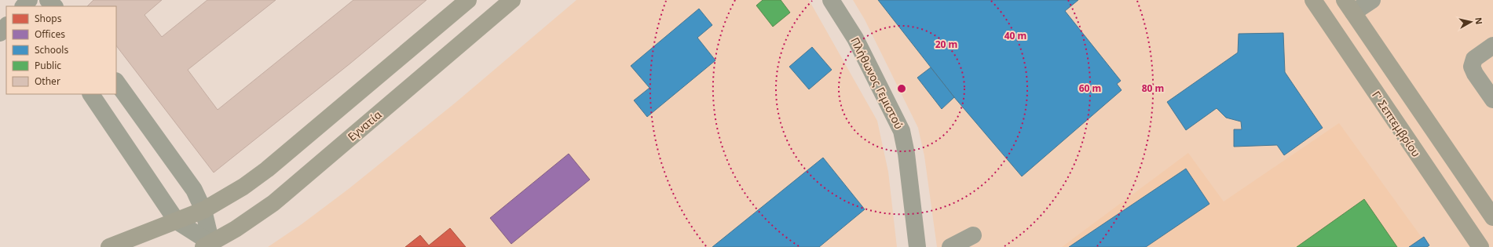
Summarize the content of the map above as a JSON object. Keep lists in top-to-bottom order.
{
  "streets": {
    "main road": ["Γ' Σεπτεμβρίου", "Εγνατία"],
    "street": ["Πλήθωνος Γεμιστού"]
  },
  "legend": [
    "Shops",
    "Offices",
    "Schools",
    "Public",
    "Other"
  ],
  "north": "right",
  "rings": [
    "40 m",
    "20 m",
    "60 m",
    "80 m"
  ]
}
